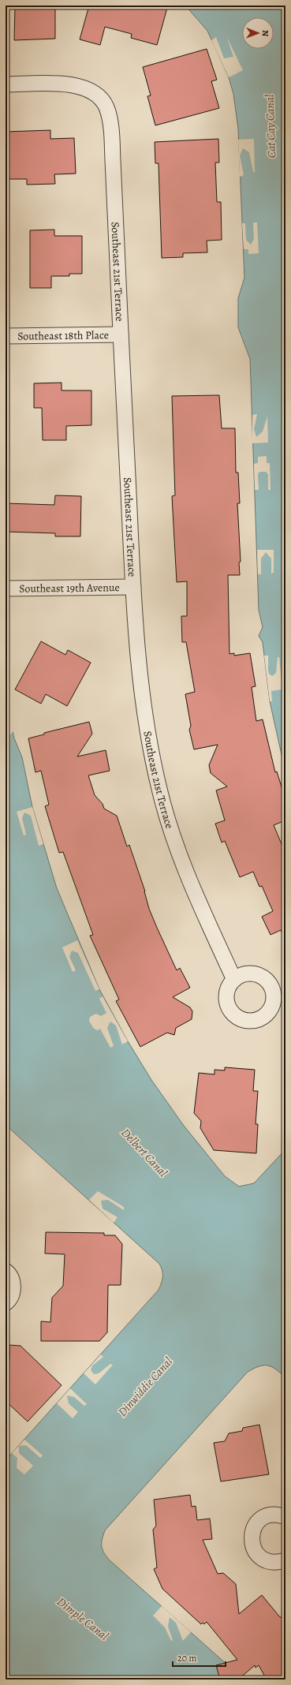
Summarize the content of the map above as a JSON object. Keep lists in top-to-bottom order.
{
  "streets": {
    "street": ["Southeast 21st Terrace", "Southeast 18th Place", "Southeast 19th Avenue"]
  },
  "crossings": [
    ["Southeast 21st Terrace", "Southeast 18th Place"],
    ["Southeast 21st Terrace", "Southeast 19th Avenue"]
  ],
  "water": [
    "Cat Cay Canal",
    "Delbert Canal",
    "Dinwiddie Canal",
    "Dimple Canal"
  ],
  "scale_bar": "20 m",
  "north": "right"
}
